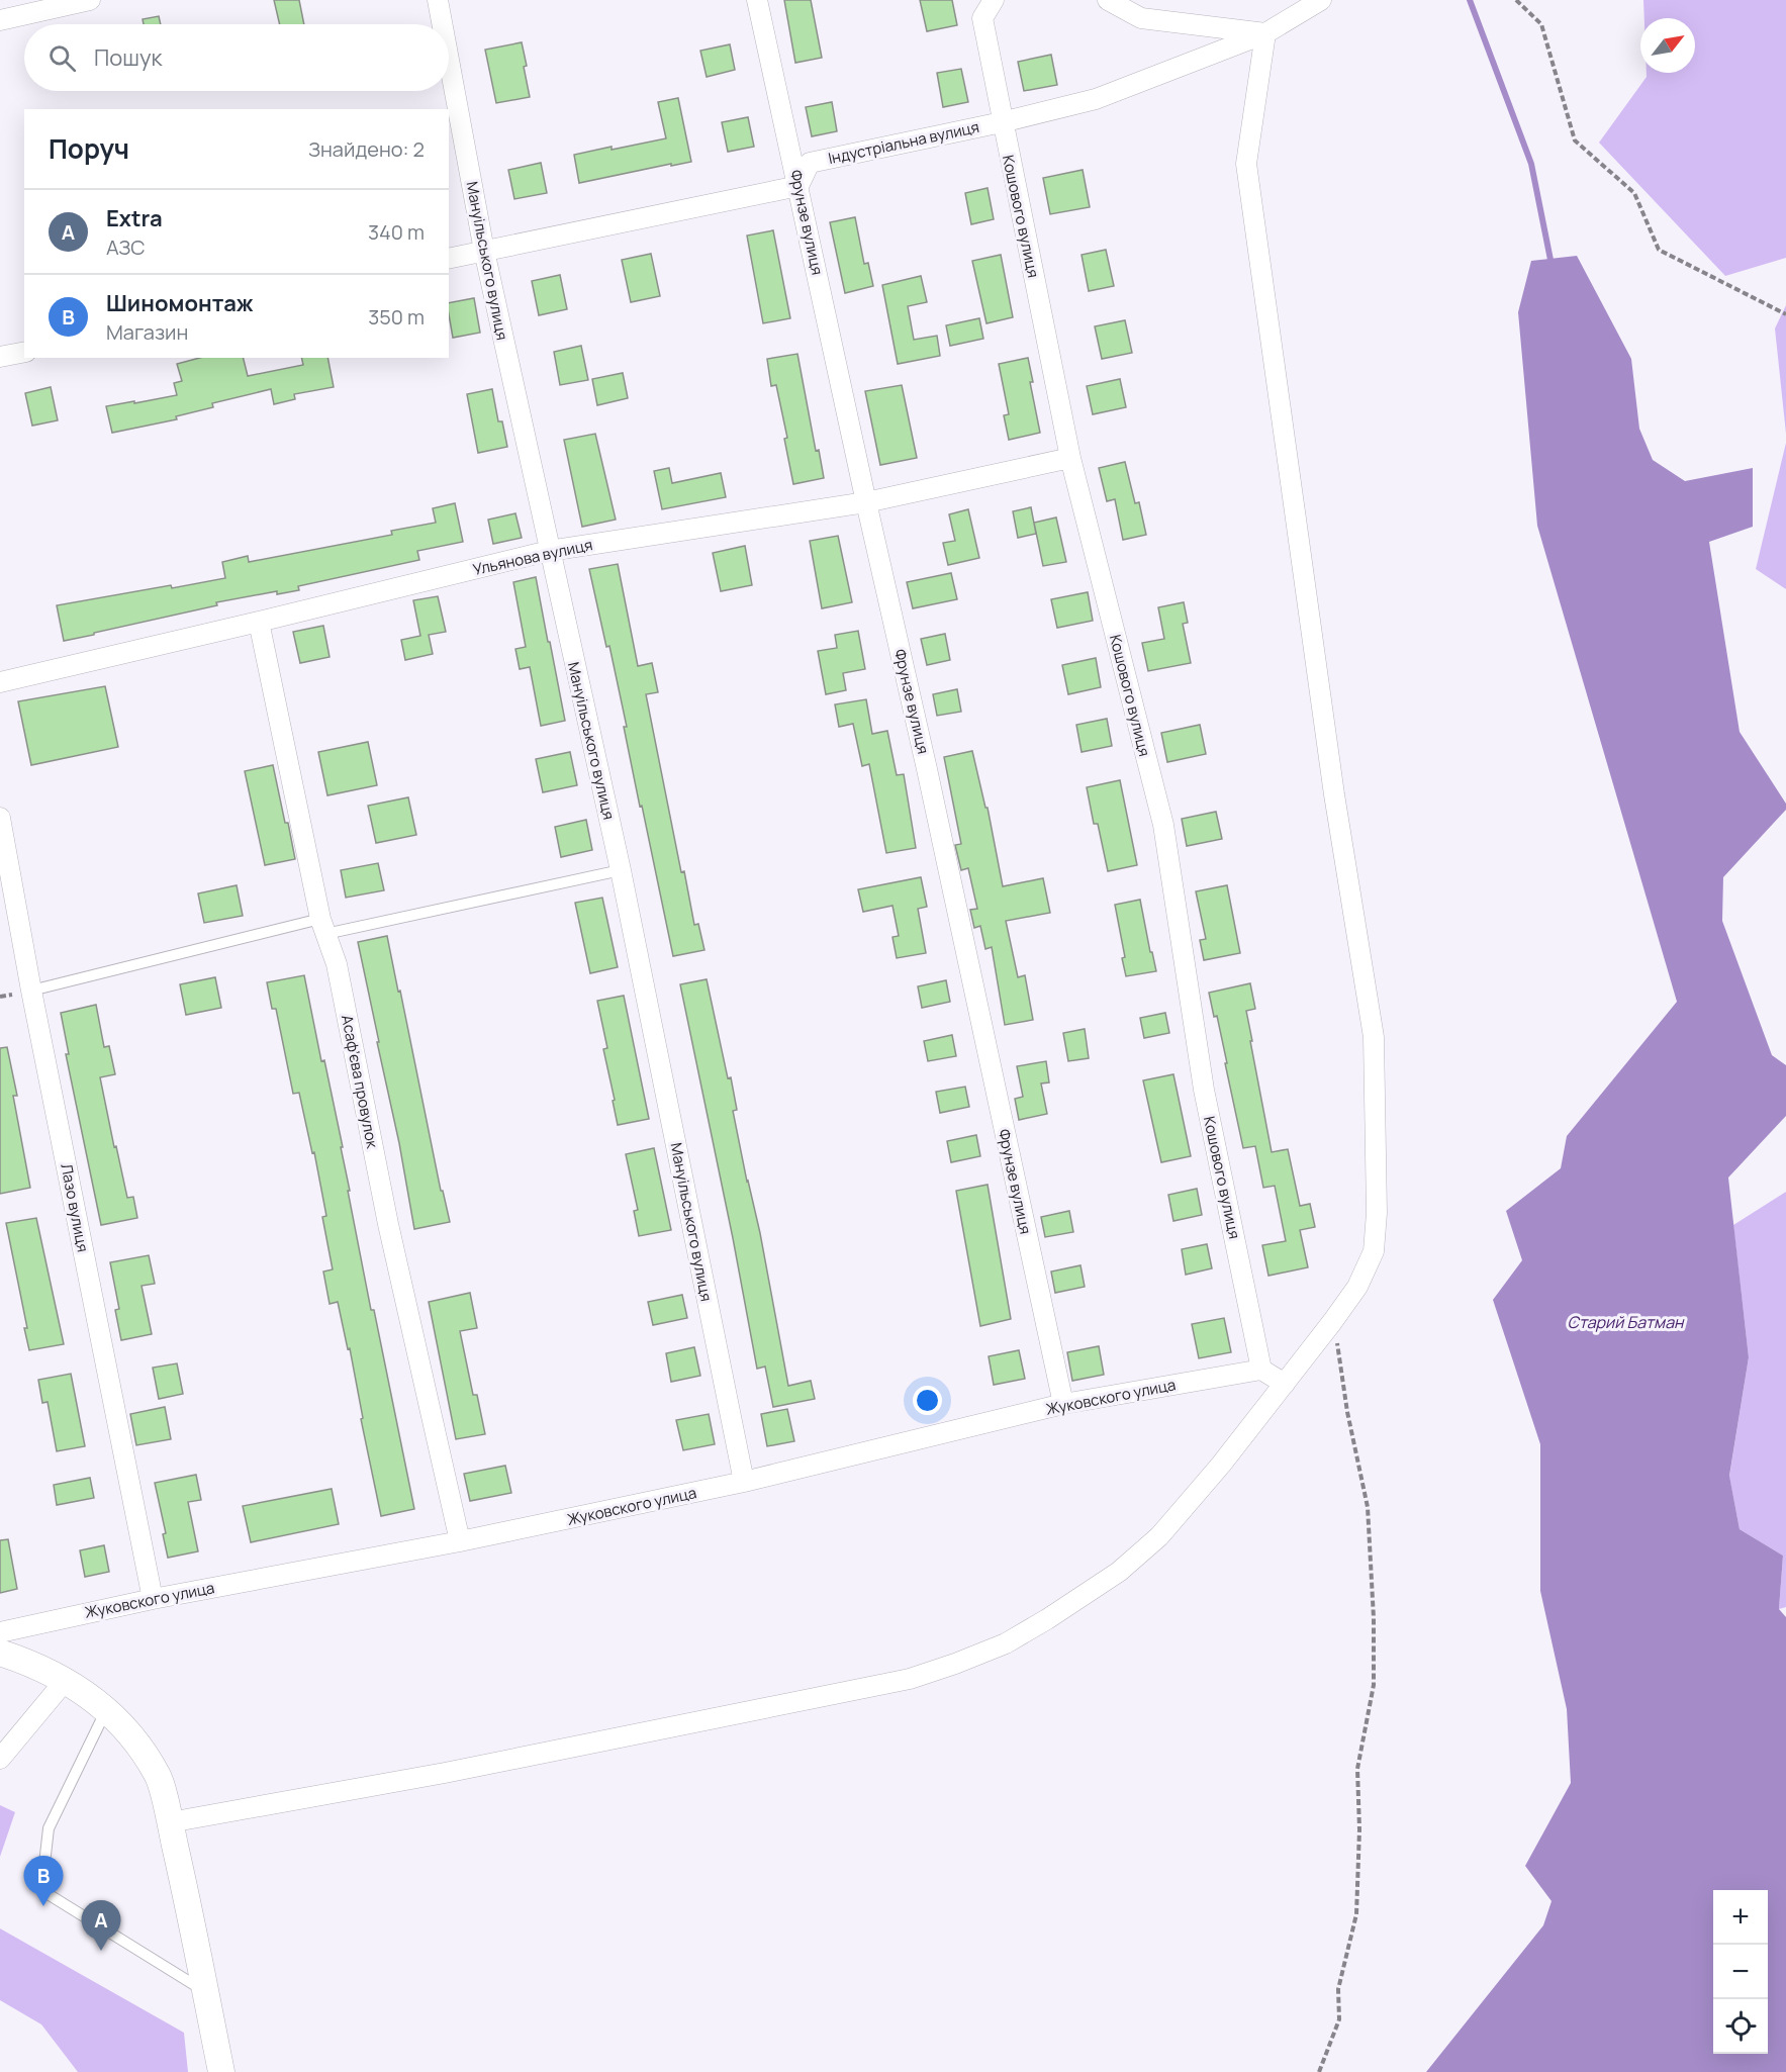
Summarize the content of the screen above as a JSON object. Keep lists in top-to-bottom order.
{
  "streets": {
    "street": [
      "Індустріальна вулиця",
      "Кошового вулиця",
      "Фрунзе вулиця",
      "Мануільського вулиця",
      "Ульянова вулиця",
      "Асаф’єва провулок",
      "Лазо вулиця",
      "Жуковского улица"
    ]
  },
  "crossings": [
    ["Індустріальна вулиця", "Кошового вулиця"],
    ["Індустріальна вулиця", "Фрунзе вулиця"],
    ["Кошового вулиця", "Ульянова вулиця"],
    ["Кошового вулиця", "Жуковского улица"],
    ["Фрунзе вулиця", "Ульянова вулиця"],
    ["Фрунзе вулиця", "Жуковского улица"],
    ["Мануільського вулиця", "Ульянова вулиця"],
    ["Мануільського вулиця", "Жуковского улица"],
    ["Ульянова вулиця", "Асаф’єва провулок"],
    ["Асаф’єва провулок", "Жуковского улица"],
    ["Лазо вулиця", "Жуковского улица"]
  ],
  "water": ["Старий Батман"],
  "north": "top right",
  "page": {
    "search": "Пошук",
    "heading": ["Поруч", "Знайдено: 2"],
    "list": [
      {
        "mark": "A",
        "name": "Extra",
        "note": "АЗС",
        "value": "340 m"
      },
      {
        "mark": "B",
        "name": "Шиномонтаж",
        "note": "Магазин",
        "value": "350 m"
      }
    ],
    "pins": ["B", "A"],
    "map_buttons": ["+", "−"]
  }
}
